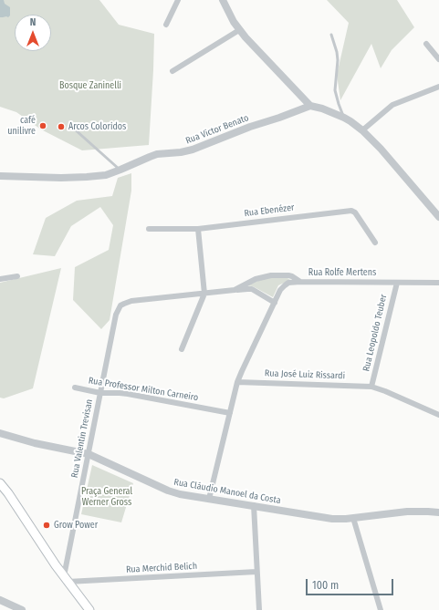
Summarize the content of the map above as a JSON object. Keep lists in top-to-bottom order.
{
  "streets": {
    "street": [
      "Rua Victor Benato",
      "Rua Ebenézer",
      "Rua Rolfe Mertens",
      "Rua Leopoldo Teuber",
      "Rua José Luiz Rissardi",
      "Rua Professor Milton Carneiro",
      "Rua Valentin Trevisan",
      "Rua Cláudio Manoel da Costa",
      "Rua Merchid Belich"
    ]
  },
  "crossings": [
    ["Rua Rolfe Mertens", "Rua Leopoldo Teuber"],
    ["Rua Rolfe Mertens", "Rua Valentin Trevisan"],
    ["Rua Leopoldo Teuber", "Rua José Luiz Rissardi"],
    ["Rua Professor Milton Carneiro", "Rua Valentin Trevisan"],
    ["Rua Valentin Trevisan", "Rua Cláudio Manoel da Costa"],
    ["Rua Valentin Trevisan", "Rua Merchid Belich"]
  ],
  "parks": ["Bosque Zaninelli", "Praça General Werner Gross"],
  "places": ["café unilivre", "Arcos Coloridos", "Grow Power"],
  "scale_bar": "100 m",
  "north": "top"
}
